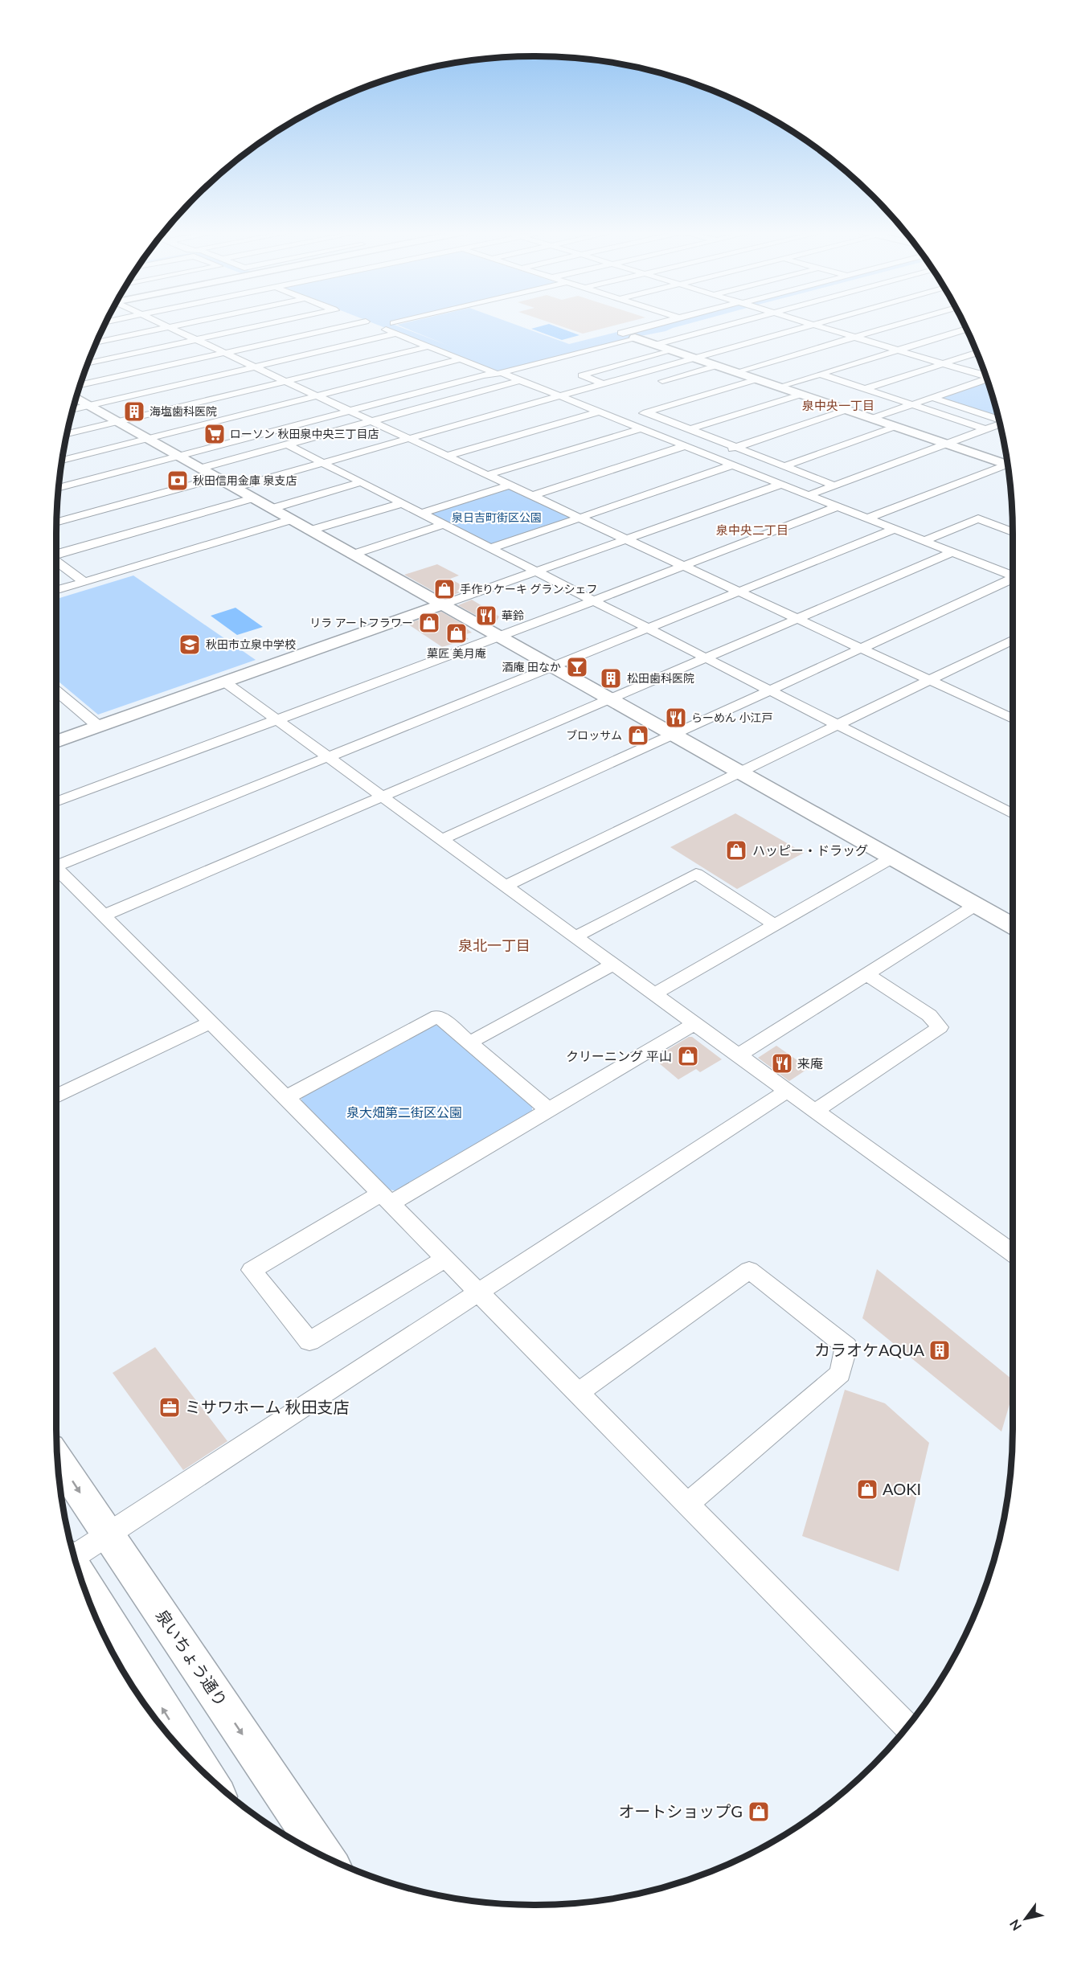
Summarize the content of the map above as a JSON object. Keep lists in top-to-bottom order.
{
  "streets": {
    "street": ["泉いちょう通り"]
  },
  "districts": ["泉中央一丁目", "泉中央二丁目", "泉北一丁目"],
  "parks": ["泉日吉町街区公園", "泉大畑第二街区公園"],
  "places": {
    "building": ["海塩歯科医院", "松田歯科医院", "カラオケAQUA"],
    "supermarket": ["ローソン 秋田泉中央三丁目店"],
    "bank": ["秋田信用金庫 泉支店"],
    "shop": [
      "手作りケーキ グランシェフ",
      "リラ アートフラワー",
      "菓匠 美月庵",
      "ブロッサム",
      "ハッピー・ドラッグ",
      "クリーニング 平山",
      "AOKI",
      "オートショップG"
    ],
    "restaurant": ["華鈴", "らーめん 小江戸", "来庵"],
    "school or university": ["秋田市立泉中学校"],
    "bar": ["酒庵 田なか"],
    "office": ["ミサワホーム 秋田支店"]
  },
  "north": "bottom left"
}
